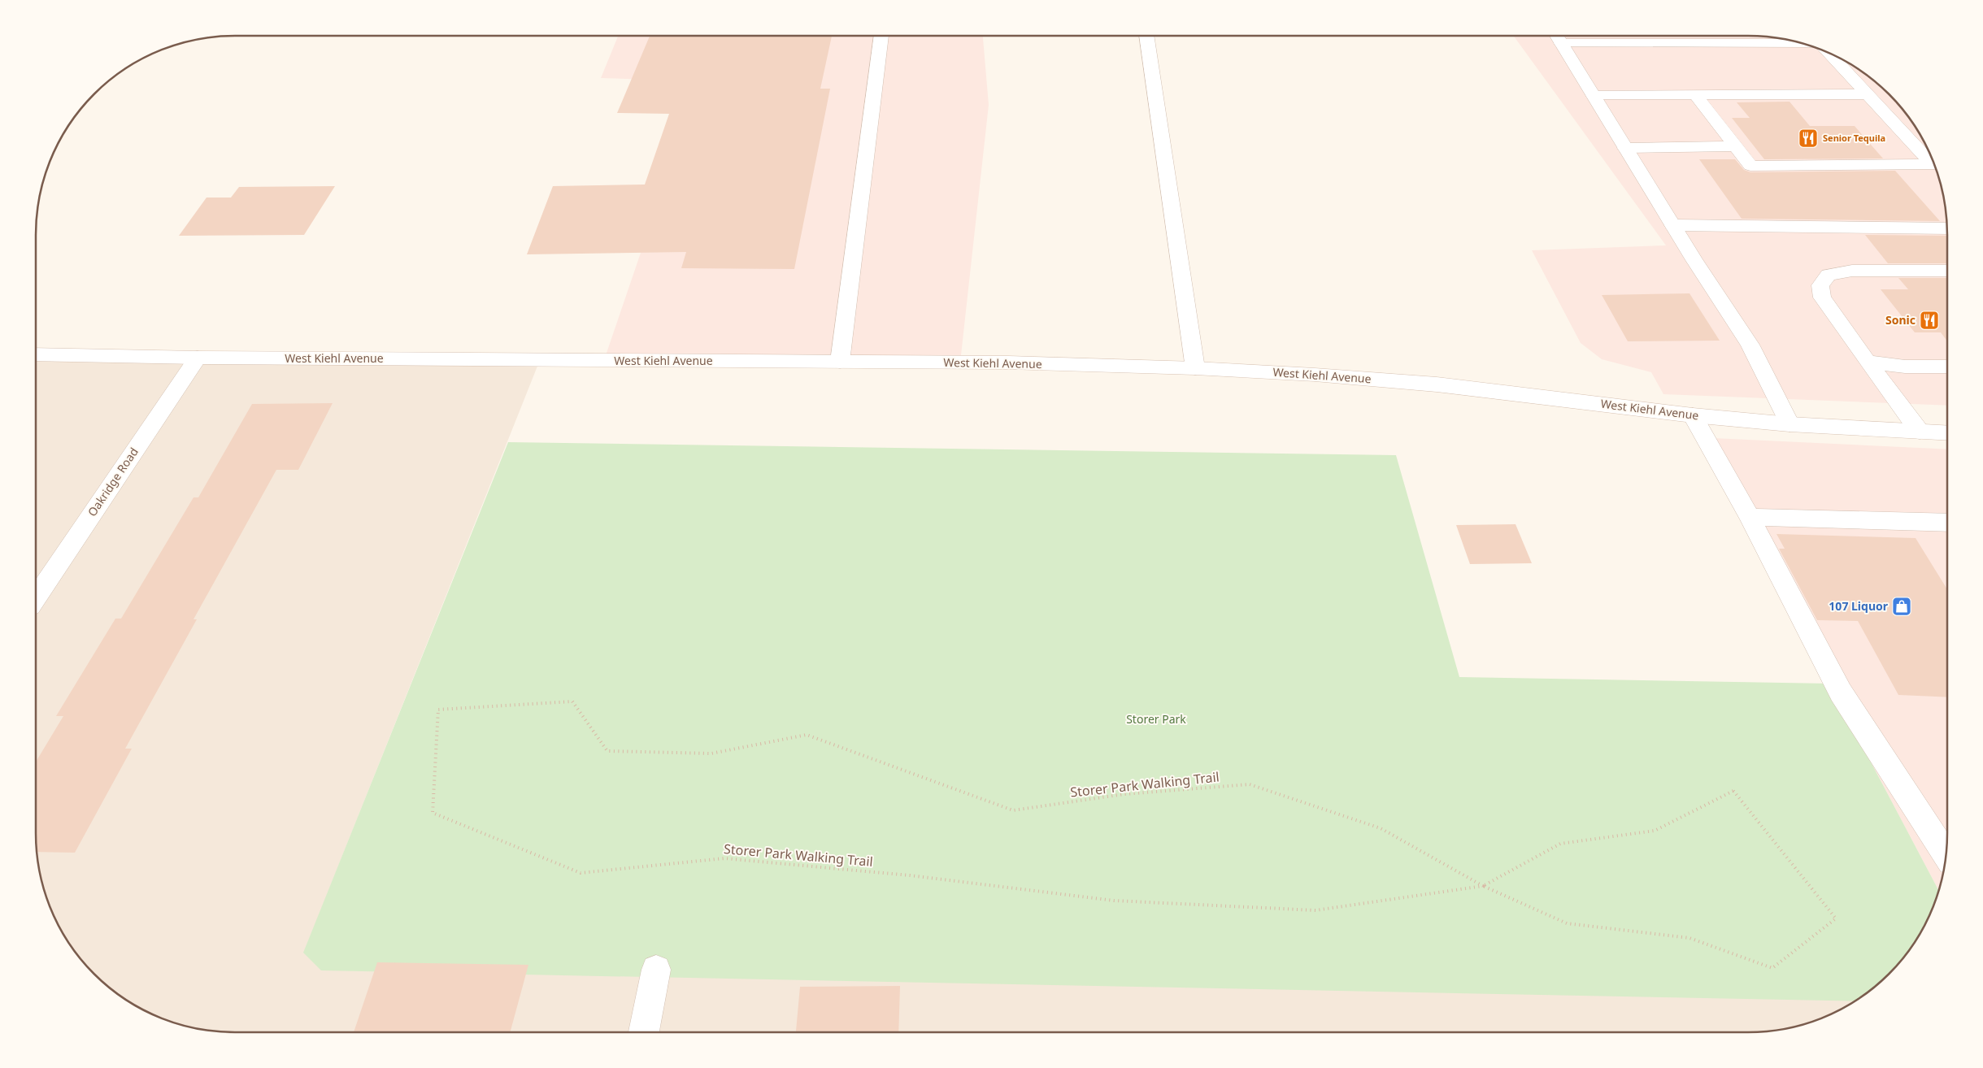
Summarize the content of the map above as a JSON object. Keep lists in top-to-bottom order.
{
  "streets": {
    "street": ["West Kiehl Avenue", "Oakridge Road"],
    "path": ["Storer Park Walking Trail"]
  },
  "crossings": [
    ["West Kiehl Avenue", "Oakridge Road"]
  ],
  "parks": ["Storer Park"],
  "places": {
    "restaurant": ["Senior Tequila", "Sonic"],
    "shop": ["107 Liquor"]
  }
}
